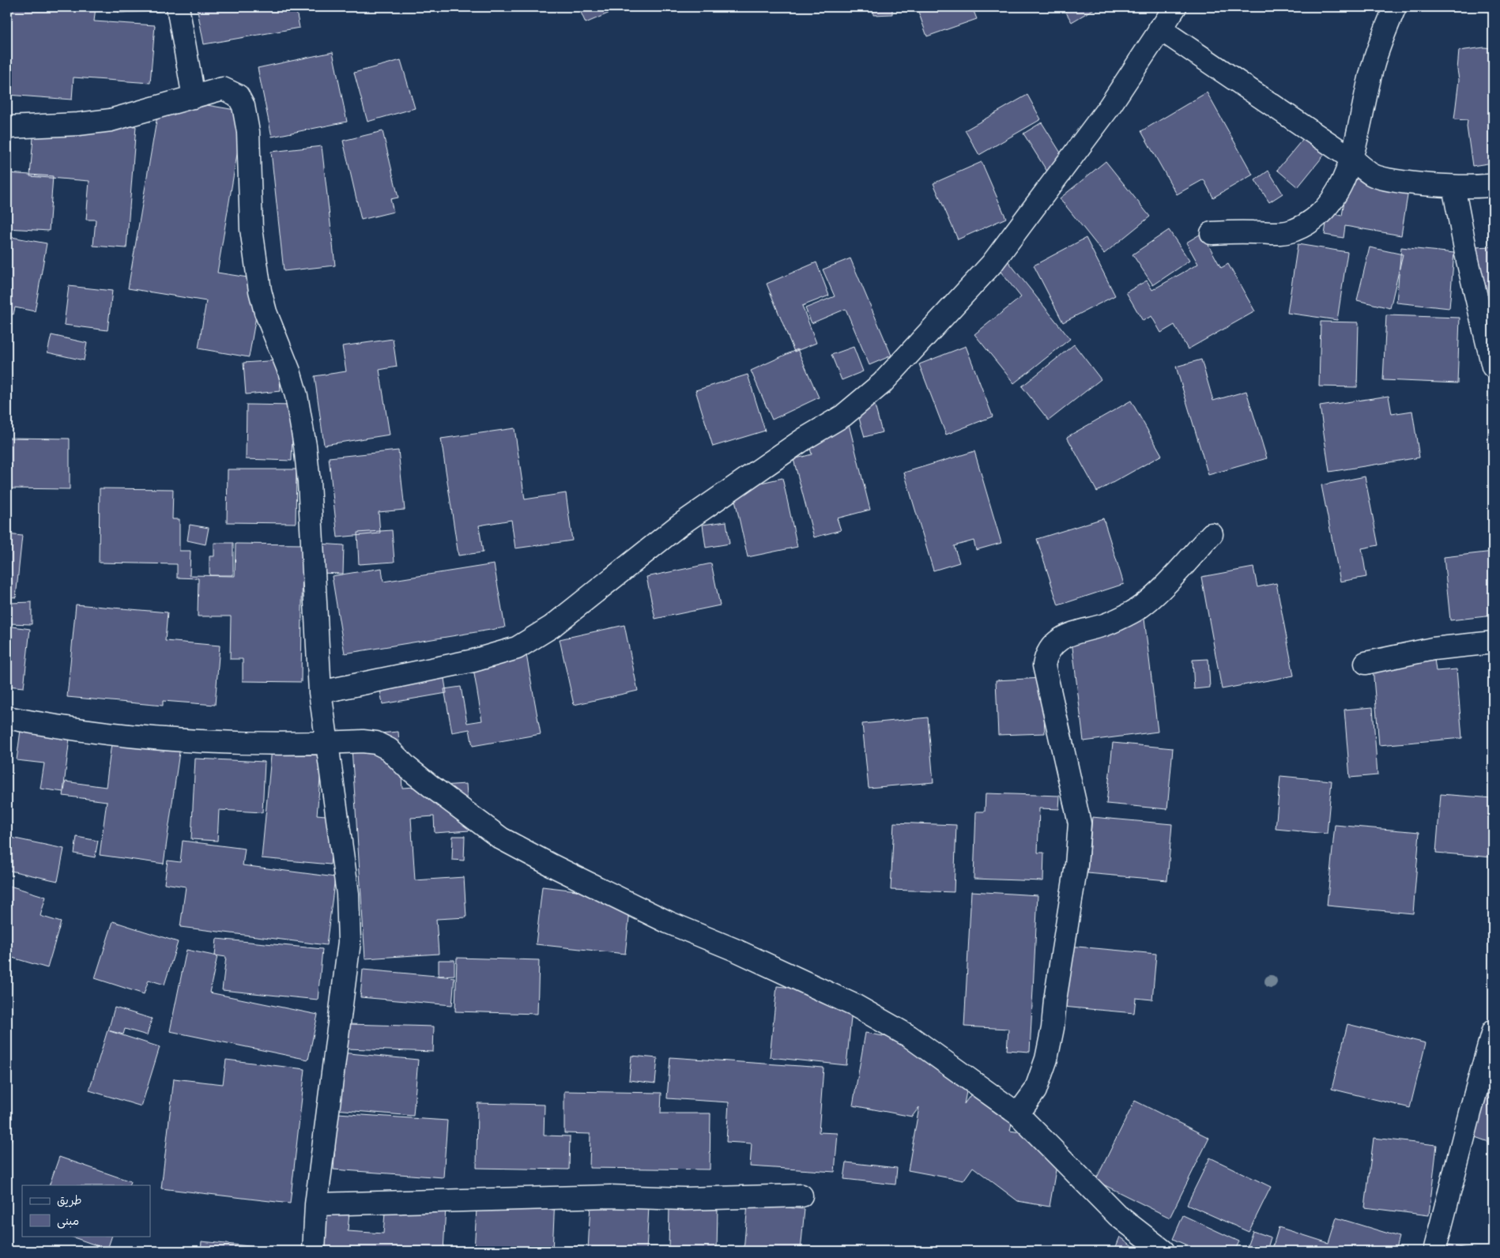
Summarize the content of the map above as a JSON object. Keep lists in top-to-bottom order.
{
  "legend": ["طريق", "مبنى"]
}
